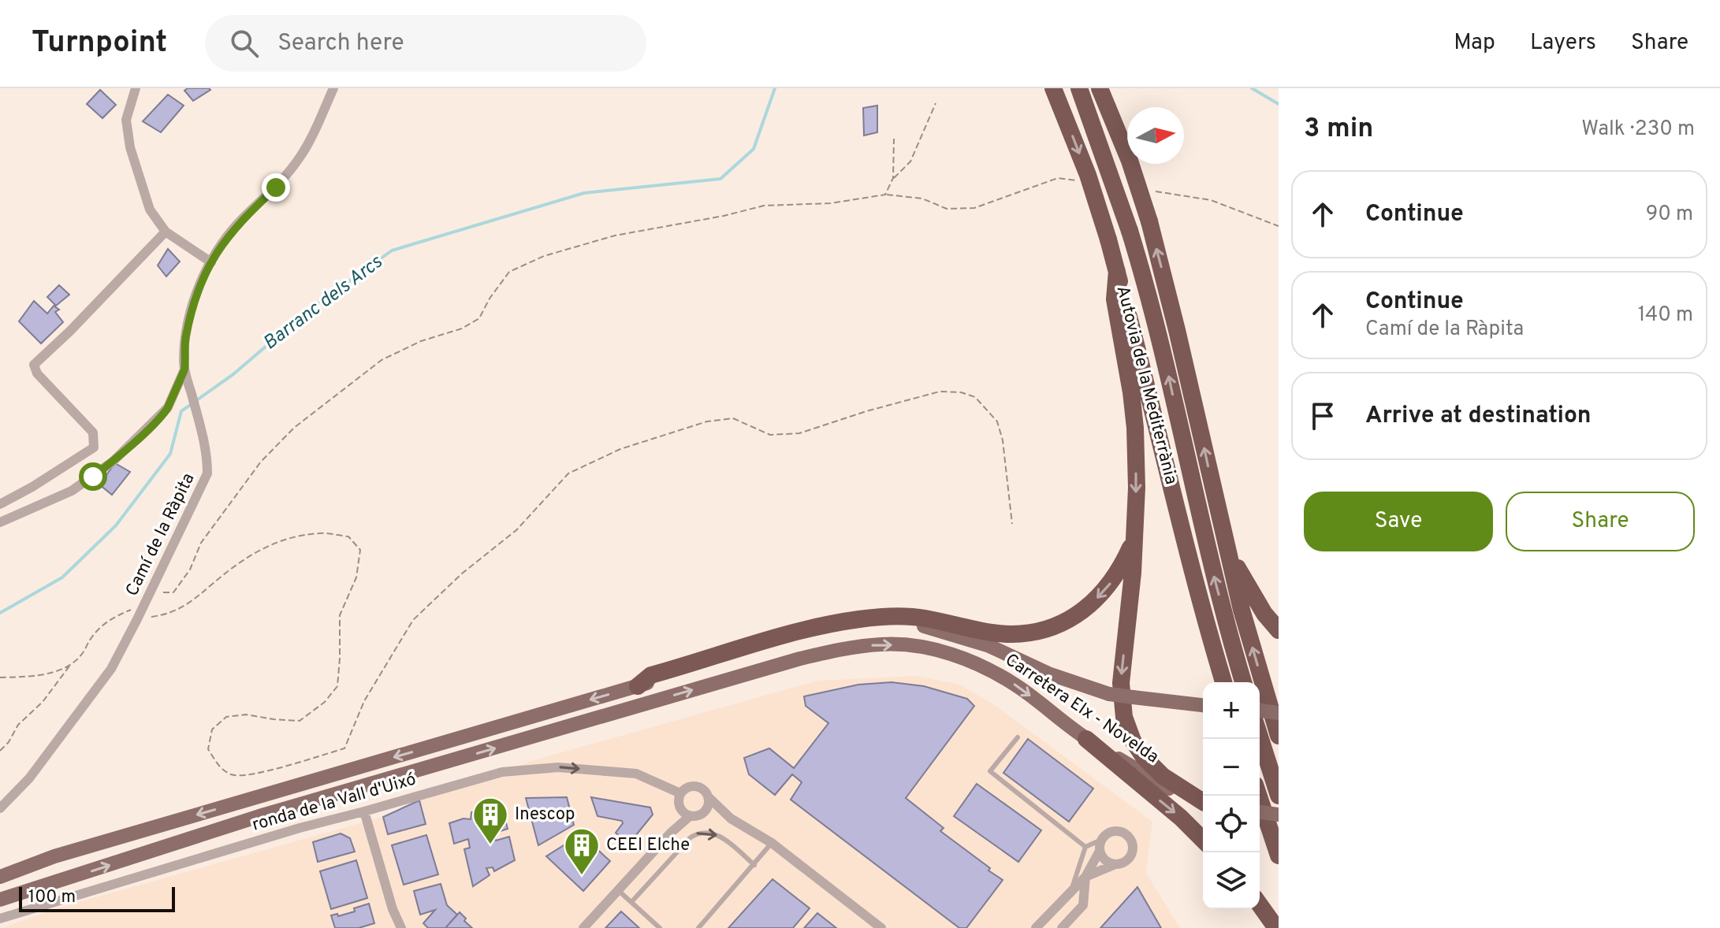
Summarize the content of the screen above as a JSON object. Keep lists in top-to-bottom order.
{
  "streets": {
    "highway": ["Autovia de la Mediterrània"],
    "main road": ["Carretera Elx - Novelda"],
    "street": ["Camí de la Ràpita", "ronda de la Vall d'Uixó"]
  },
  "one_way": ["ronda de la Vall d'Uixó"],
  "water": ["Barranc dels Arcs"],
  "places": {
    "building": ["Inescop", "CEEI Elche"]
  },
  "scale_bar": "100 m",
  "north": "right",
  "page": {
    "header": "Turnpoint",
    "search": "Search here",
    "nav": ["Map", "Layers", "Share"],
    "heading": ["3 min", "Walk · 230 m"],
    "list": [
      ["Continue", "90 m"],
      ["Continue", "Camí de la Ràpita", "140 m"],
      "Arrive at destination"
    ],
    "buttons": ["Save", "Share"],
    "map_buttons": ["+", "−"],
    "scale": "100 m"
  }
}
